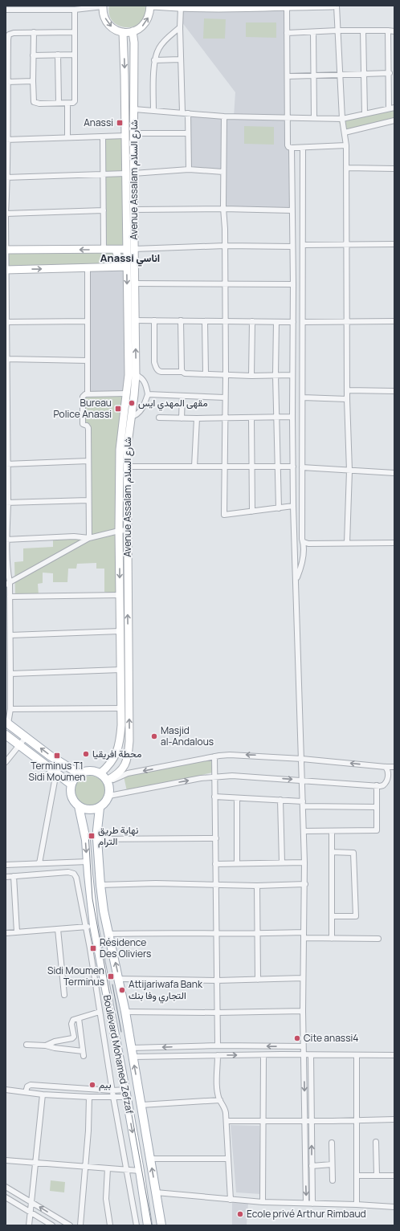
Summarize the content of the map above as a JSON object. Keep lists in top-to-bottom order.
{
  "streets": {
    "main road": ["Boulevard Mohamed Zefzaf"],
    "street": ["Avenue Assalam شارع السلام"]
  },
  "crossings": [
    ["Avenue Assalam شارع السلام", "Boulevard Mohamed Zefzaf"]
  ],
  "districts": ["Anassi اناسي"],
  "places": {
    "transit": [
      "Anassi",
      "Bureau Police Anassi",
      "Terminus T1 Sidi Moumen",
      "نهاية طريق الترام",
      "Résidence Des Oliviers",
      "Sidi Moumen Terminus"
    ],
    "other": [
      "مقهى المهدي ايس",
      "Masjid al-Andalous",
      "محطة افريقيا",
      "Attijariwafa Bank التجاري وفا بنك",
      "Cite anassi4",
      "بيم",
      "Ecole privé Arthur Rimbaud"
    ]
  }
}
